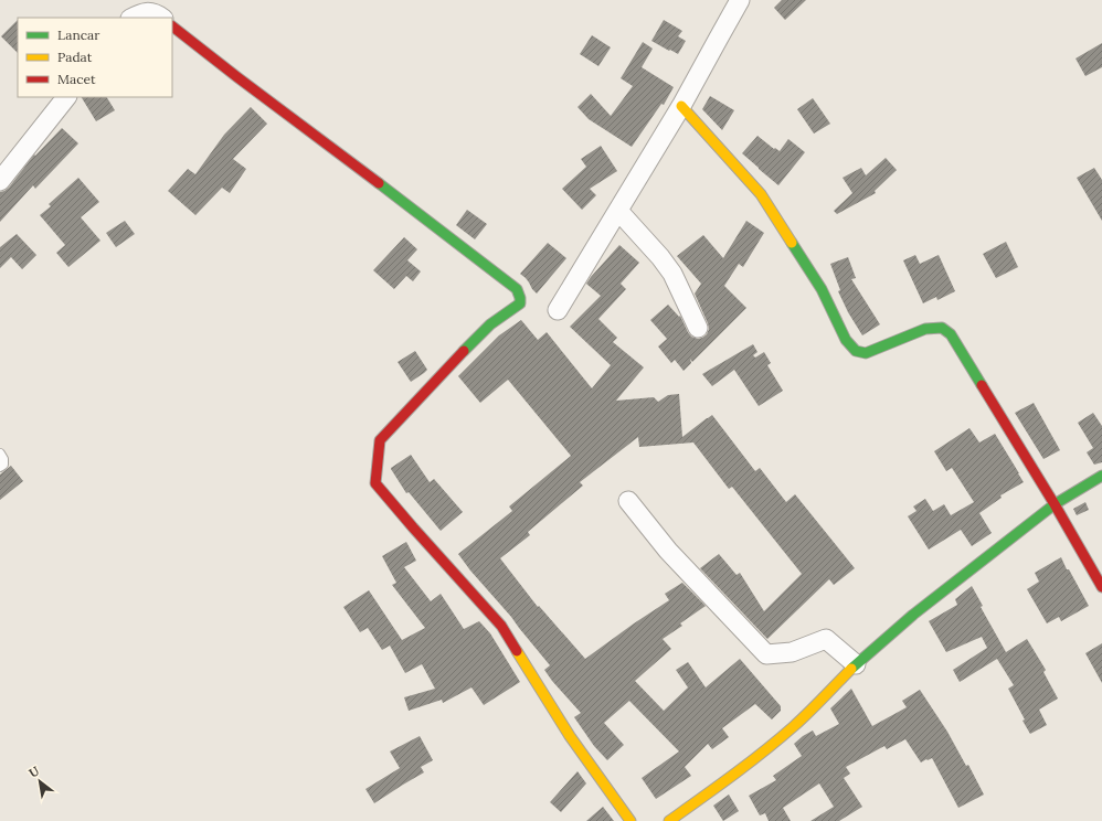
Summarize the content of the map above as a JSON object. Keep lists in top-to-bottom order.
{
  "legend": ["Lancar", "Padat", "Macet"],
  "north": "top left"
}
